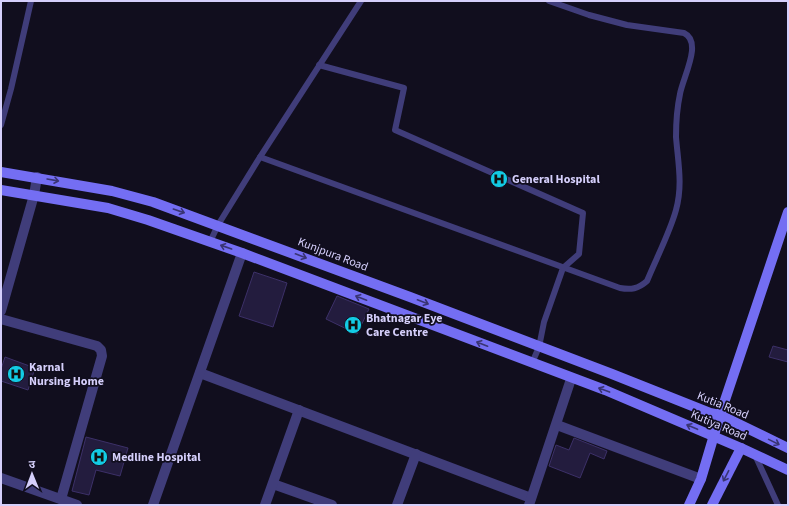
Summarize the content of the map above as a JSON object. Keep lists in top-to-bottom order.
{
  "streets": {
    "street": ["Kunjpura Road", "Kutia Road", "Kutiya Road"]
  },
  "crossings": [
    ["Kunjpura Road", "Kutia Road"]
  ],
  "one_way": ["Kutia Road"],
  "places": {
    "hospital": [
      "General Hospital",
      "Bhatnagar Eye Care Centre",
      "Karnal Nursing Home",
      "Medline Hospital"
    ]
  },
  "north": "top"
}
